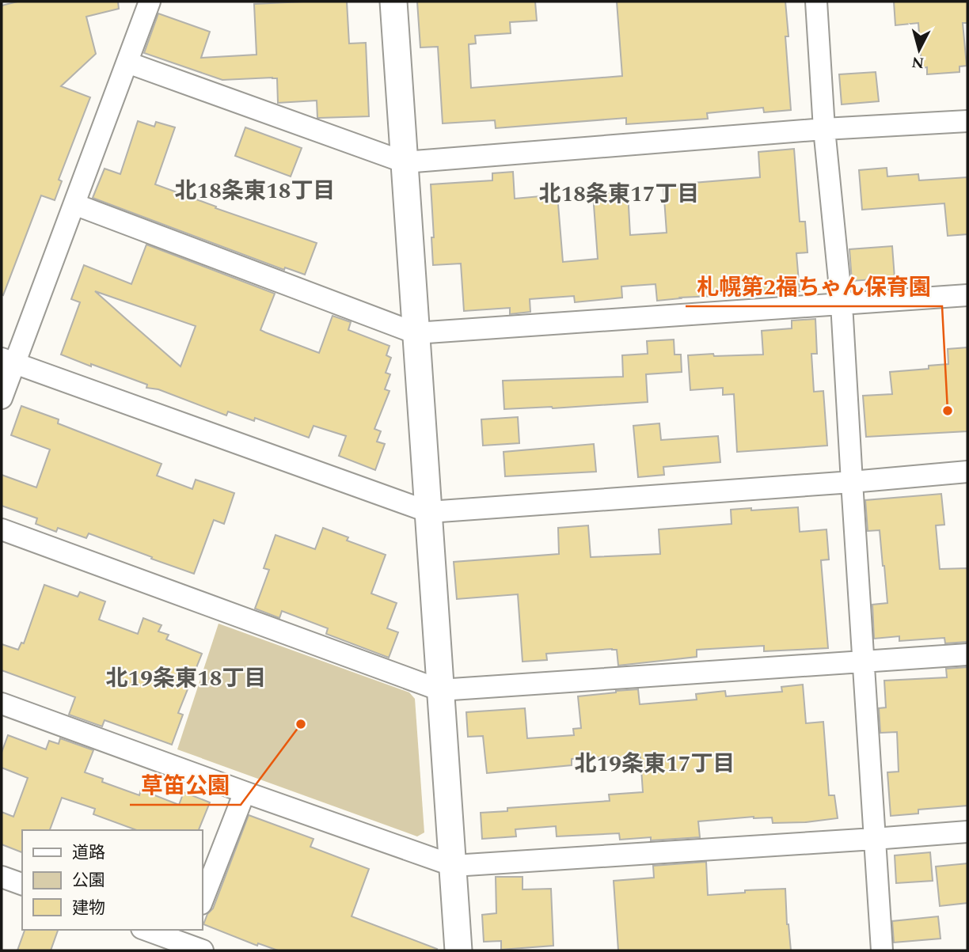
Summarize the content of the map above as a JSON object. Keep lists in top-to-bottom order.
{
  "districts": [
    "北18条東18丁目",
    "北18条東17丁目",
    "北19条東18丁目",
    "北19条東17丁目"
  ],
  "places": ["札幌第2福ちゃん保育園", "草笛公園"],
  "legend": ["道路", "公園", "建物"],
  "north": "bottom"
}
